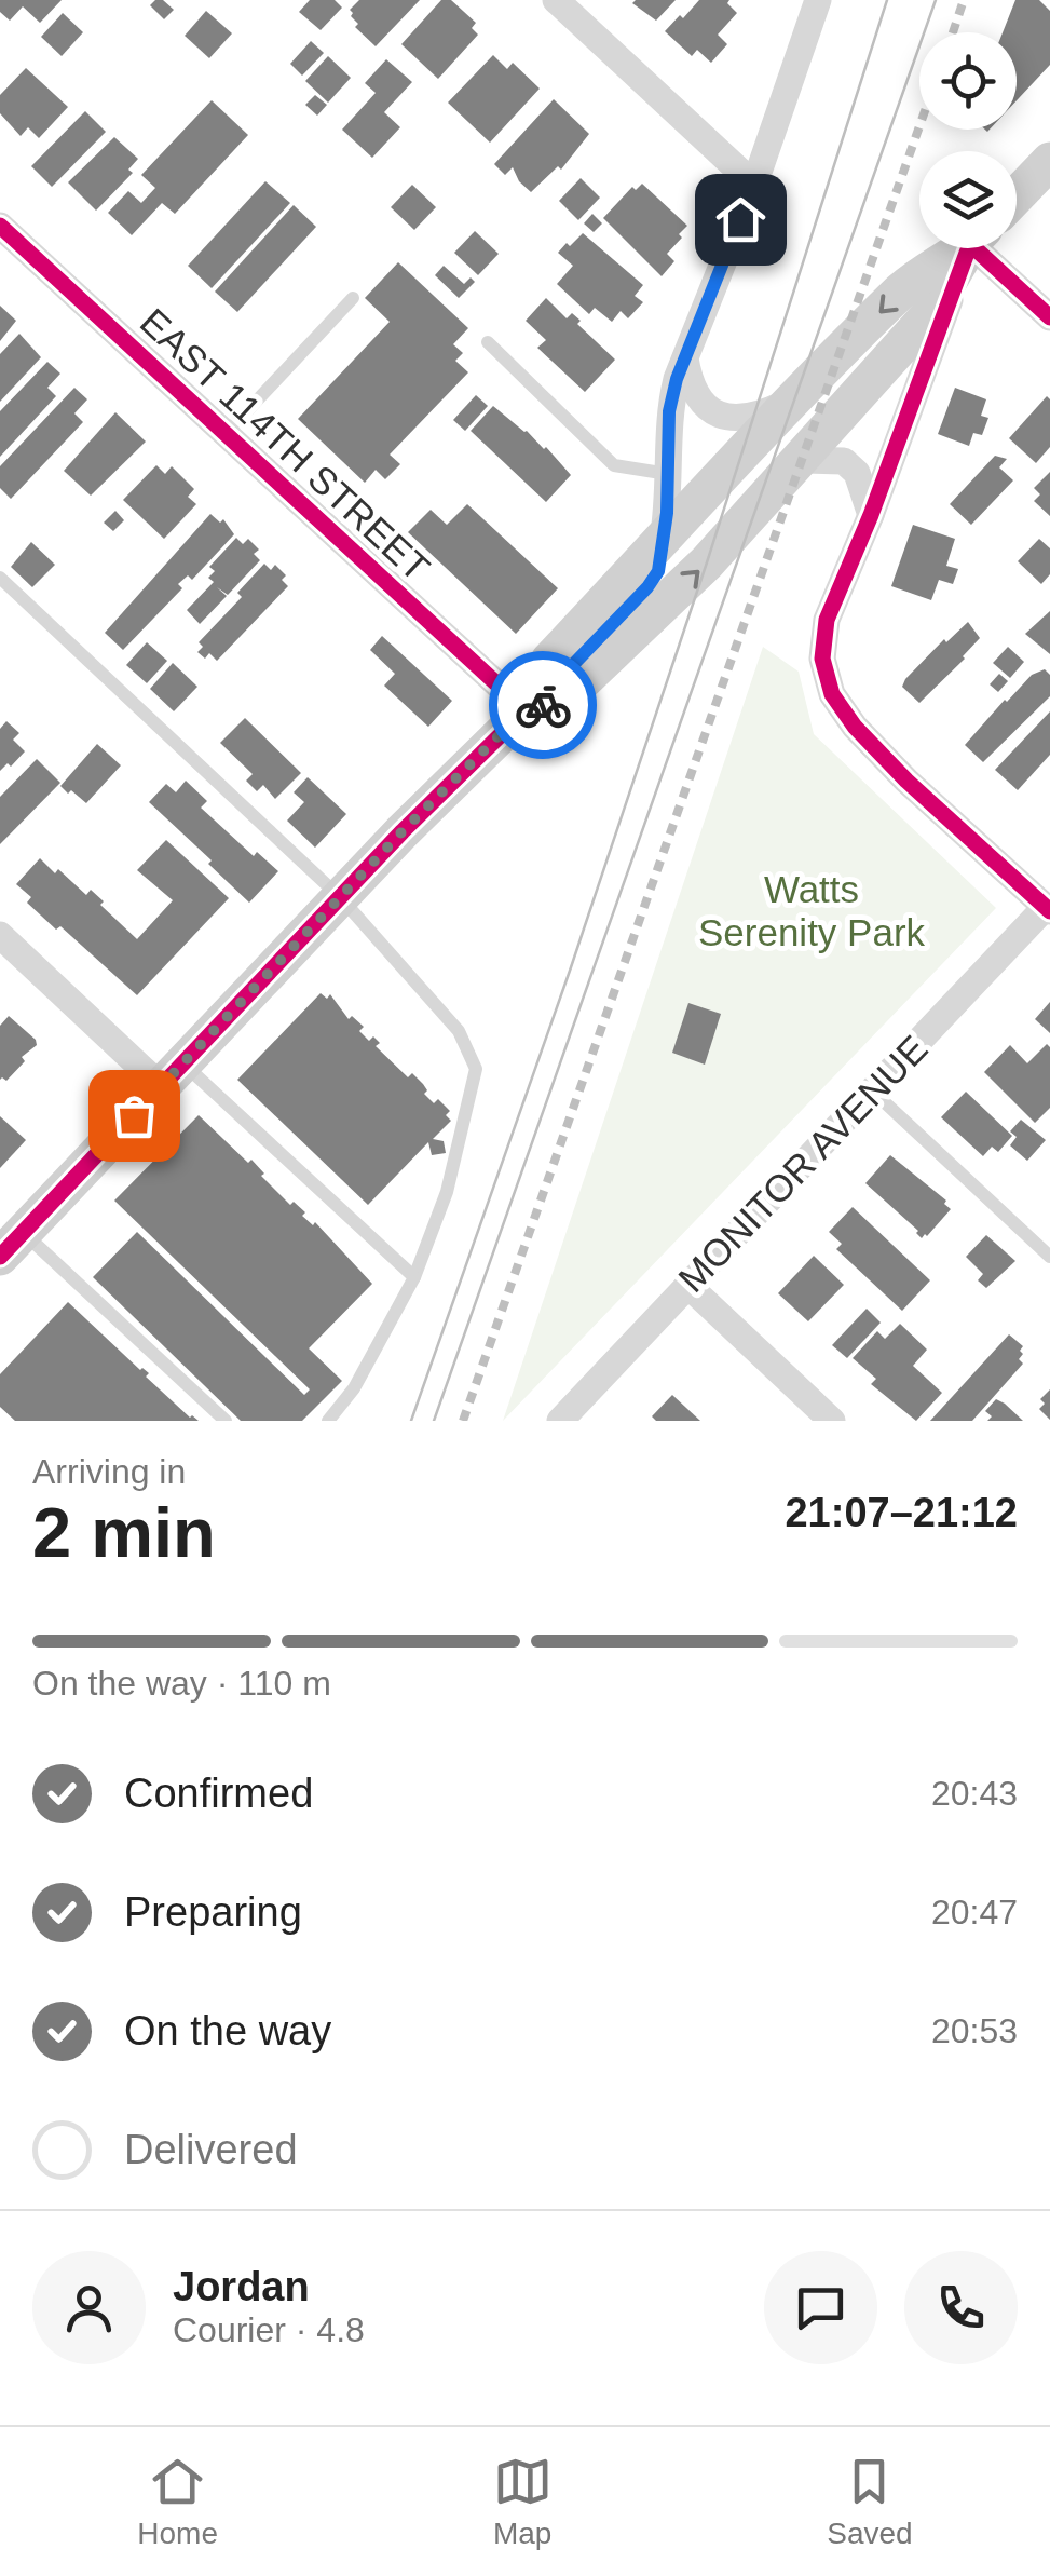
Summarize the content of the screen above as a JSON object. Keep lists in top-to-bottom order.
{
  "streets": {
    "street": ["EAST 114TH STREET", "MONITOR AVENUE"]
  },
  "parks": ["Watts Serenity Park"],
  "page": {
    "heading": ["2 min", "Arriving in", "21:07–21:12"],
    "panel": ["Jordan", "Courier · 4.8"],
    "bar": "On the way · 110 m",
    "list": [
      ["Confirmed", "20:43"],
      ["Preparing", "20:47"],
      ["On the way", "20:53"],
      "Delivered"
    ],
    "tabs": ["Home", "Map", "Saved"]
  }
}
